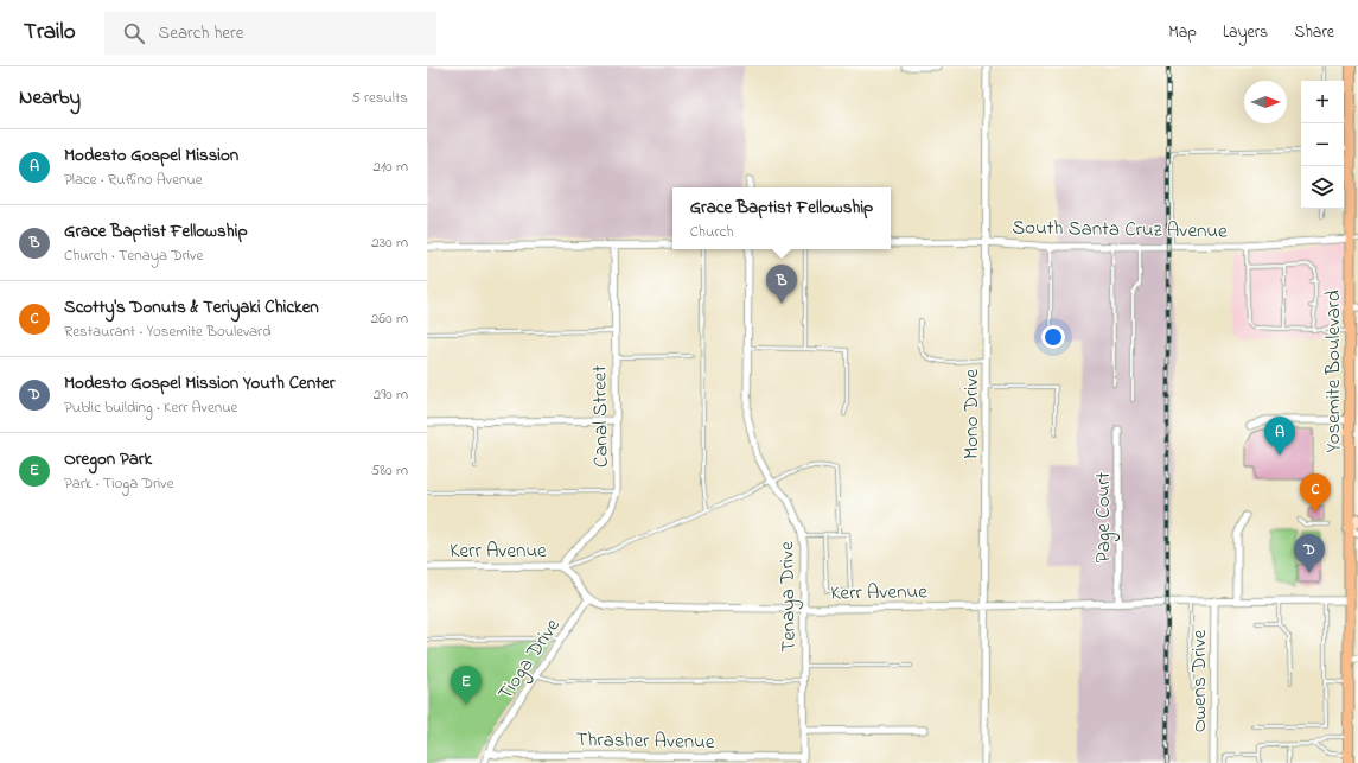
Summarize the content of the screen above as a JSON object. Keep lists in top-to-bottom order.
{
  "streets": {
    "main road": ["Yosemite Boulevard"],
    "street": [
      "South Santa Cruz Avenue",
      "Mono Drive",
      "Canal Street",
      "Page Court",
      "Kerr Avenue",
      "Tenaya Drive",
      "Tioga Drive",
      "Owens Drive",
      "Thrasher Avenue"
    ]
  },
  "crossings": [
    ["South Santa Cruz Avenue", "Yosemite Boulevard"],
    ["South Santa Cruz Avenue", "Mono Drive"],
    ["Yosemite Boulevard", "Kerr Avenue"],
    ["Mono Drive", "Kerr Avenue"],
    ["Canal Street", "Kerr Avenue"],
    ["Page Court", "Kerr Avenue"],
    ["Kerr Avenue", "Tenaya Drive"],
    ["Kerr Avenue", "Tioga Drive"],
    ["Kerr Avenue", "Owens Drive"],
    ["Tenaya Drive", "Thrasher Avenue"],
    ["Tioga Drive", "Thrasher Avenue"]
  ],
  "north": "right",
  "page": {
    "header": "Trailo",
    "search": "Search here",
    "nav": ["Map", "Layers", "Share"],
    "heading": ["Nearby", "5 results"],
    "map_buttons": ["+", "−"],
    "list": [
      {
        "mark": "A",
        "name": "Modesto Gospel Mission",
        "note": "Place · Ruffino Avenue",
        "value": "210 m"
      },
      {
        "mark": "B",
        "name": "Grace Baptist Fellowship",
        "note": "Church · Tenaya Drive",
        "value": "230 m"
      },
      {
        "mark": "C",
        "name": "Scotty's Donuts & Teriyaki Chicken",
        "note": "Restaurant · Yosemite Boulevard",
        "value": "260 m"
      },
      {
        "mark": "D",
        "name": "Modesto Gospel Mission Youth Center",
        "note": "Public building · Kerr Avenue",
        "value": "290 m"
      },
      {
        "mark": "E",
        "name": "Oregon Park",
        "note": "Park · Tioga Drive",
        "value": "580 m"
      }
    ],
    "popup": ["Grace Baptist Fellowship", "Church"],
    "pins": [
      "B",
      "A",
      "C",
      "D",
      "E"
    ]
  }
}
